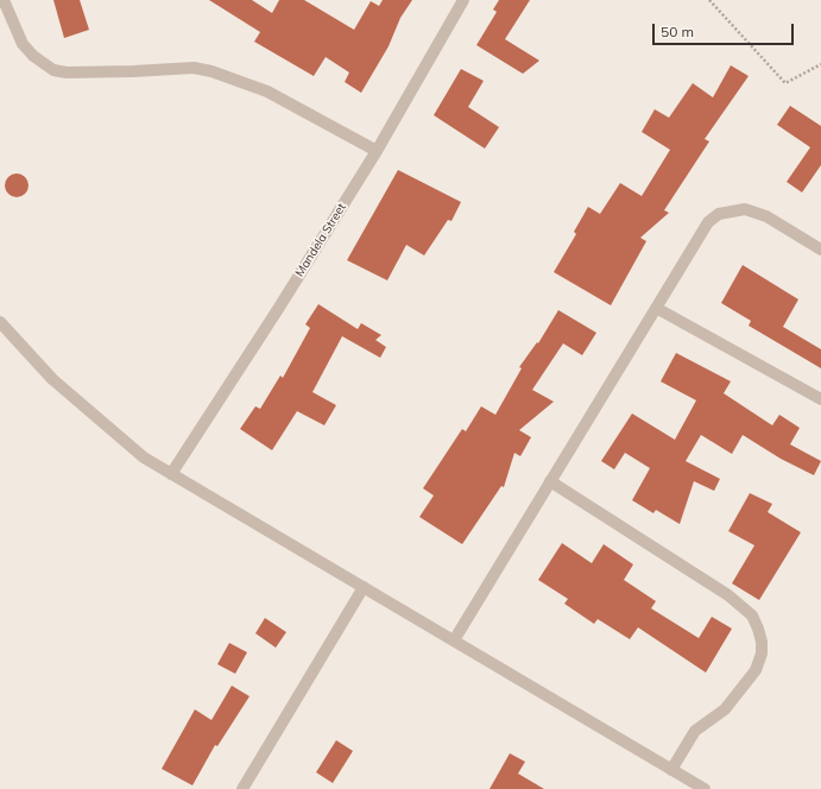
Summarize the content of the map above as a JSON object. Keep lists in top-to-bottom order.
{
  "streets": {
    "street": ["Mandela Street"]
  },
  "scale_bar": "50 m"
}
